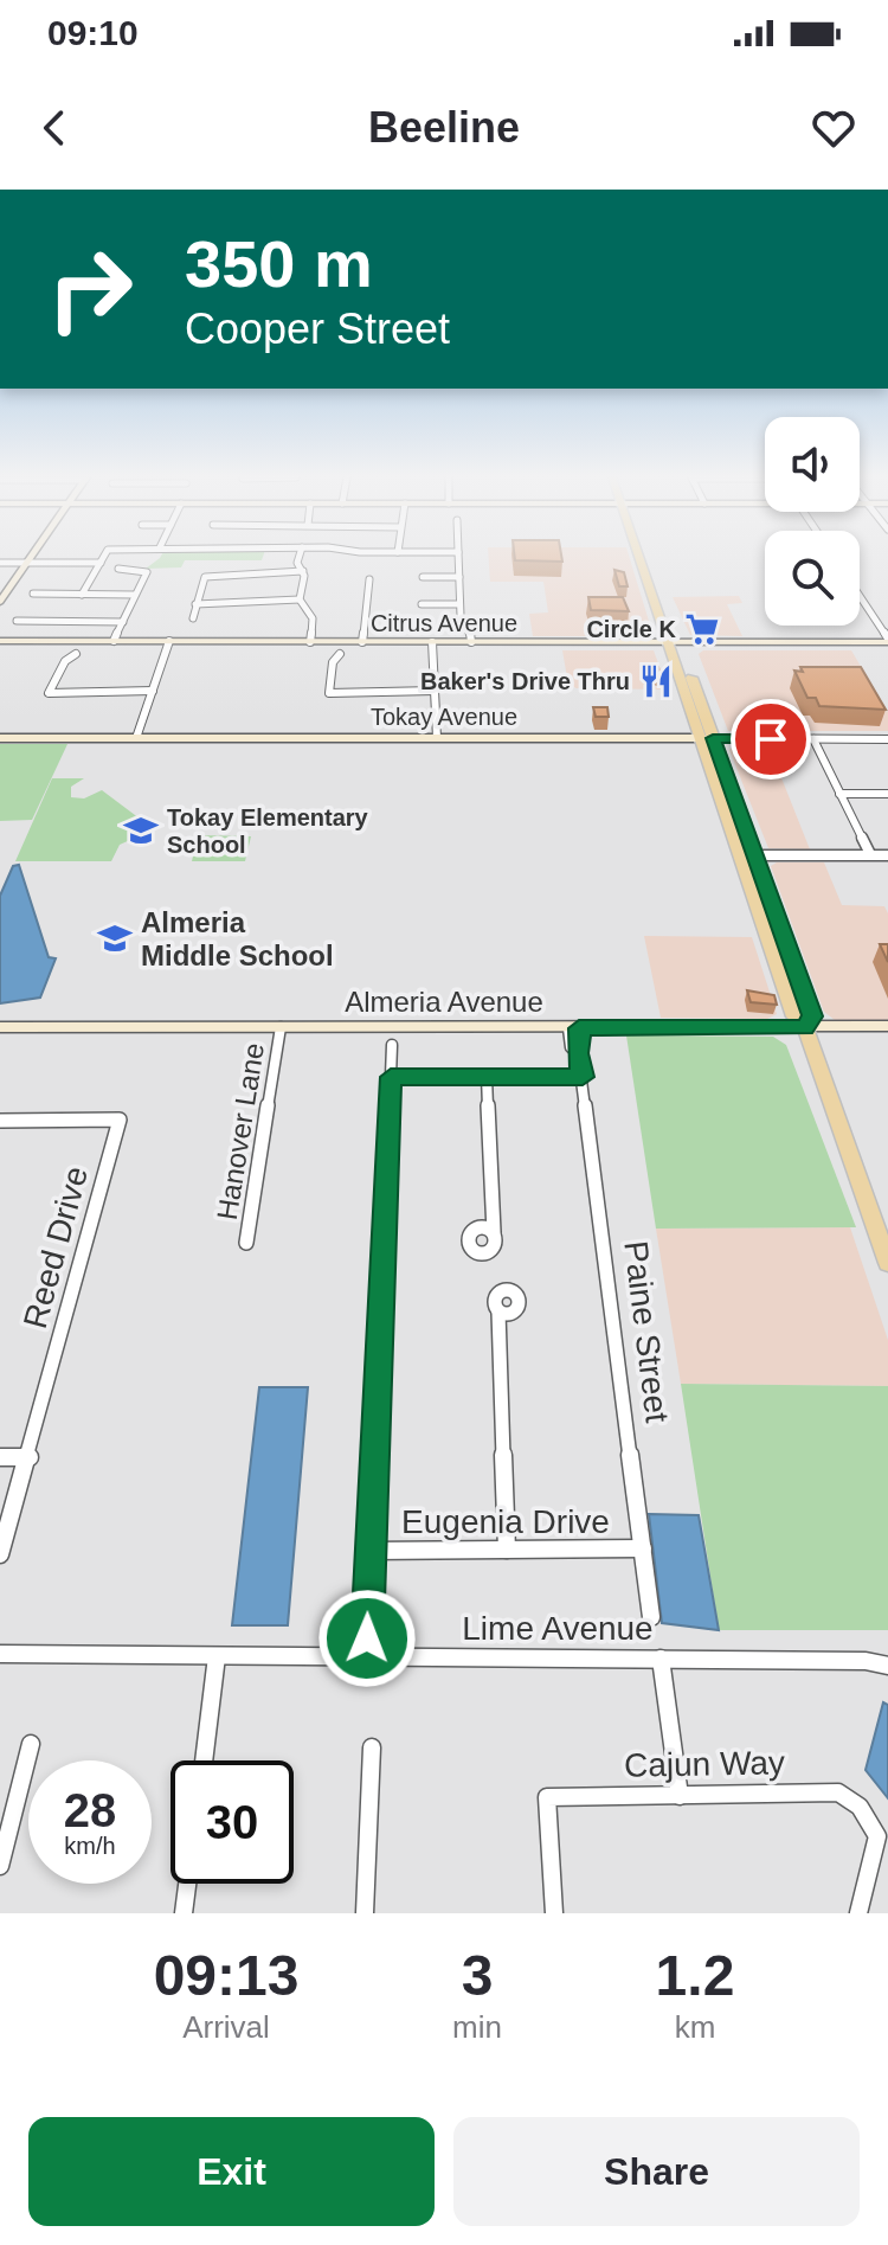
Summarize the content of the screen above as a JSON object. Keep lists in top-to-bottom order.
{
  "streets": {
    "street": [
      "Citrus Avenue",
      "Tokay Avenue",
      "Almeria Avenue",
      "Hanover Lane",
      "Reed Drive",
      "Paine Street",
      "Eugenia Drive",
      "Lime Avenue",
      "Cajun Way"
    ]
  },
  "crossings": [
    ["Almeria Avenue", "Hanover Lane"],
    ["Almeria Avenue", "Paine Street"],
    ["Paine Street", "Eugenia Drive"]
  ],
  "places": {
    "supermarket": ["Circle K"],
    "restaurant": ["Baker's Drive Thru"],
    "school or university": ["Tokay Elementary School", "Almeria Middle School"]
  },
  "page": {
    "status": "09:10",
    "header": "Beeline",
    "turn": ["350 m", "Cooper Street"],
    "speed": "28 km/h",
    "limit": "30",
    "eta": [
      "09:13",
      "Arrival",
      "3",
      "min",
      "1.2",
      "km"
    ],
    "buttons": ["Exit", "Share"]
  }
}
